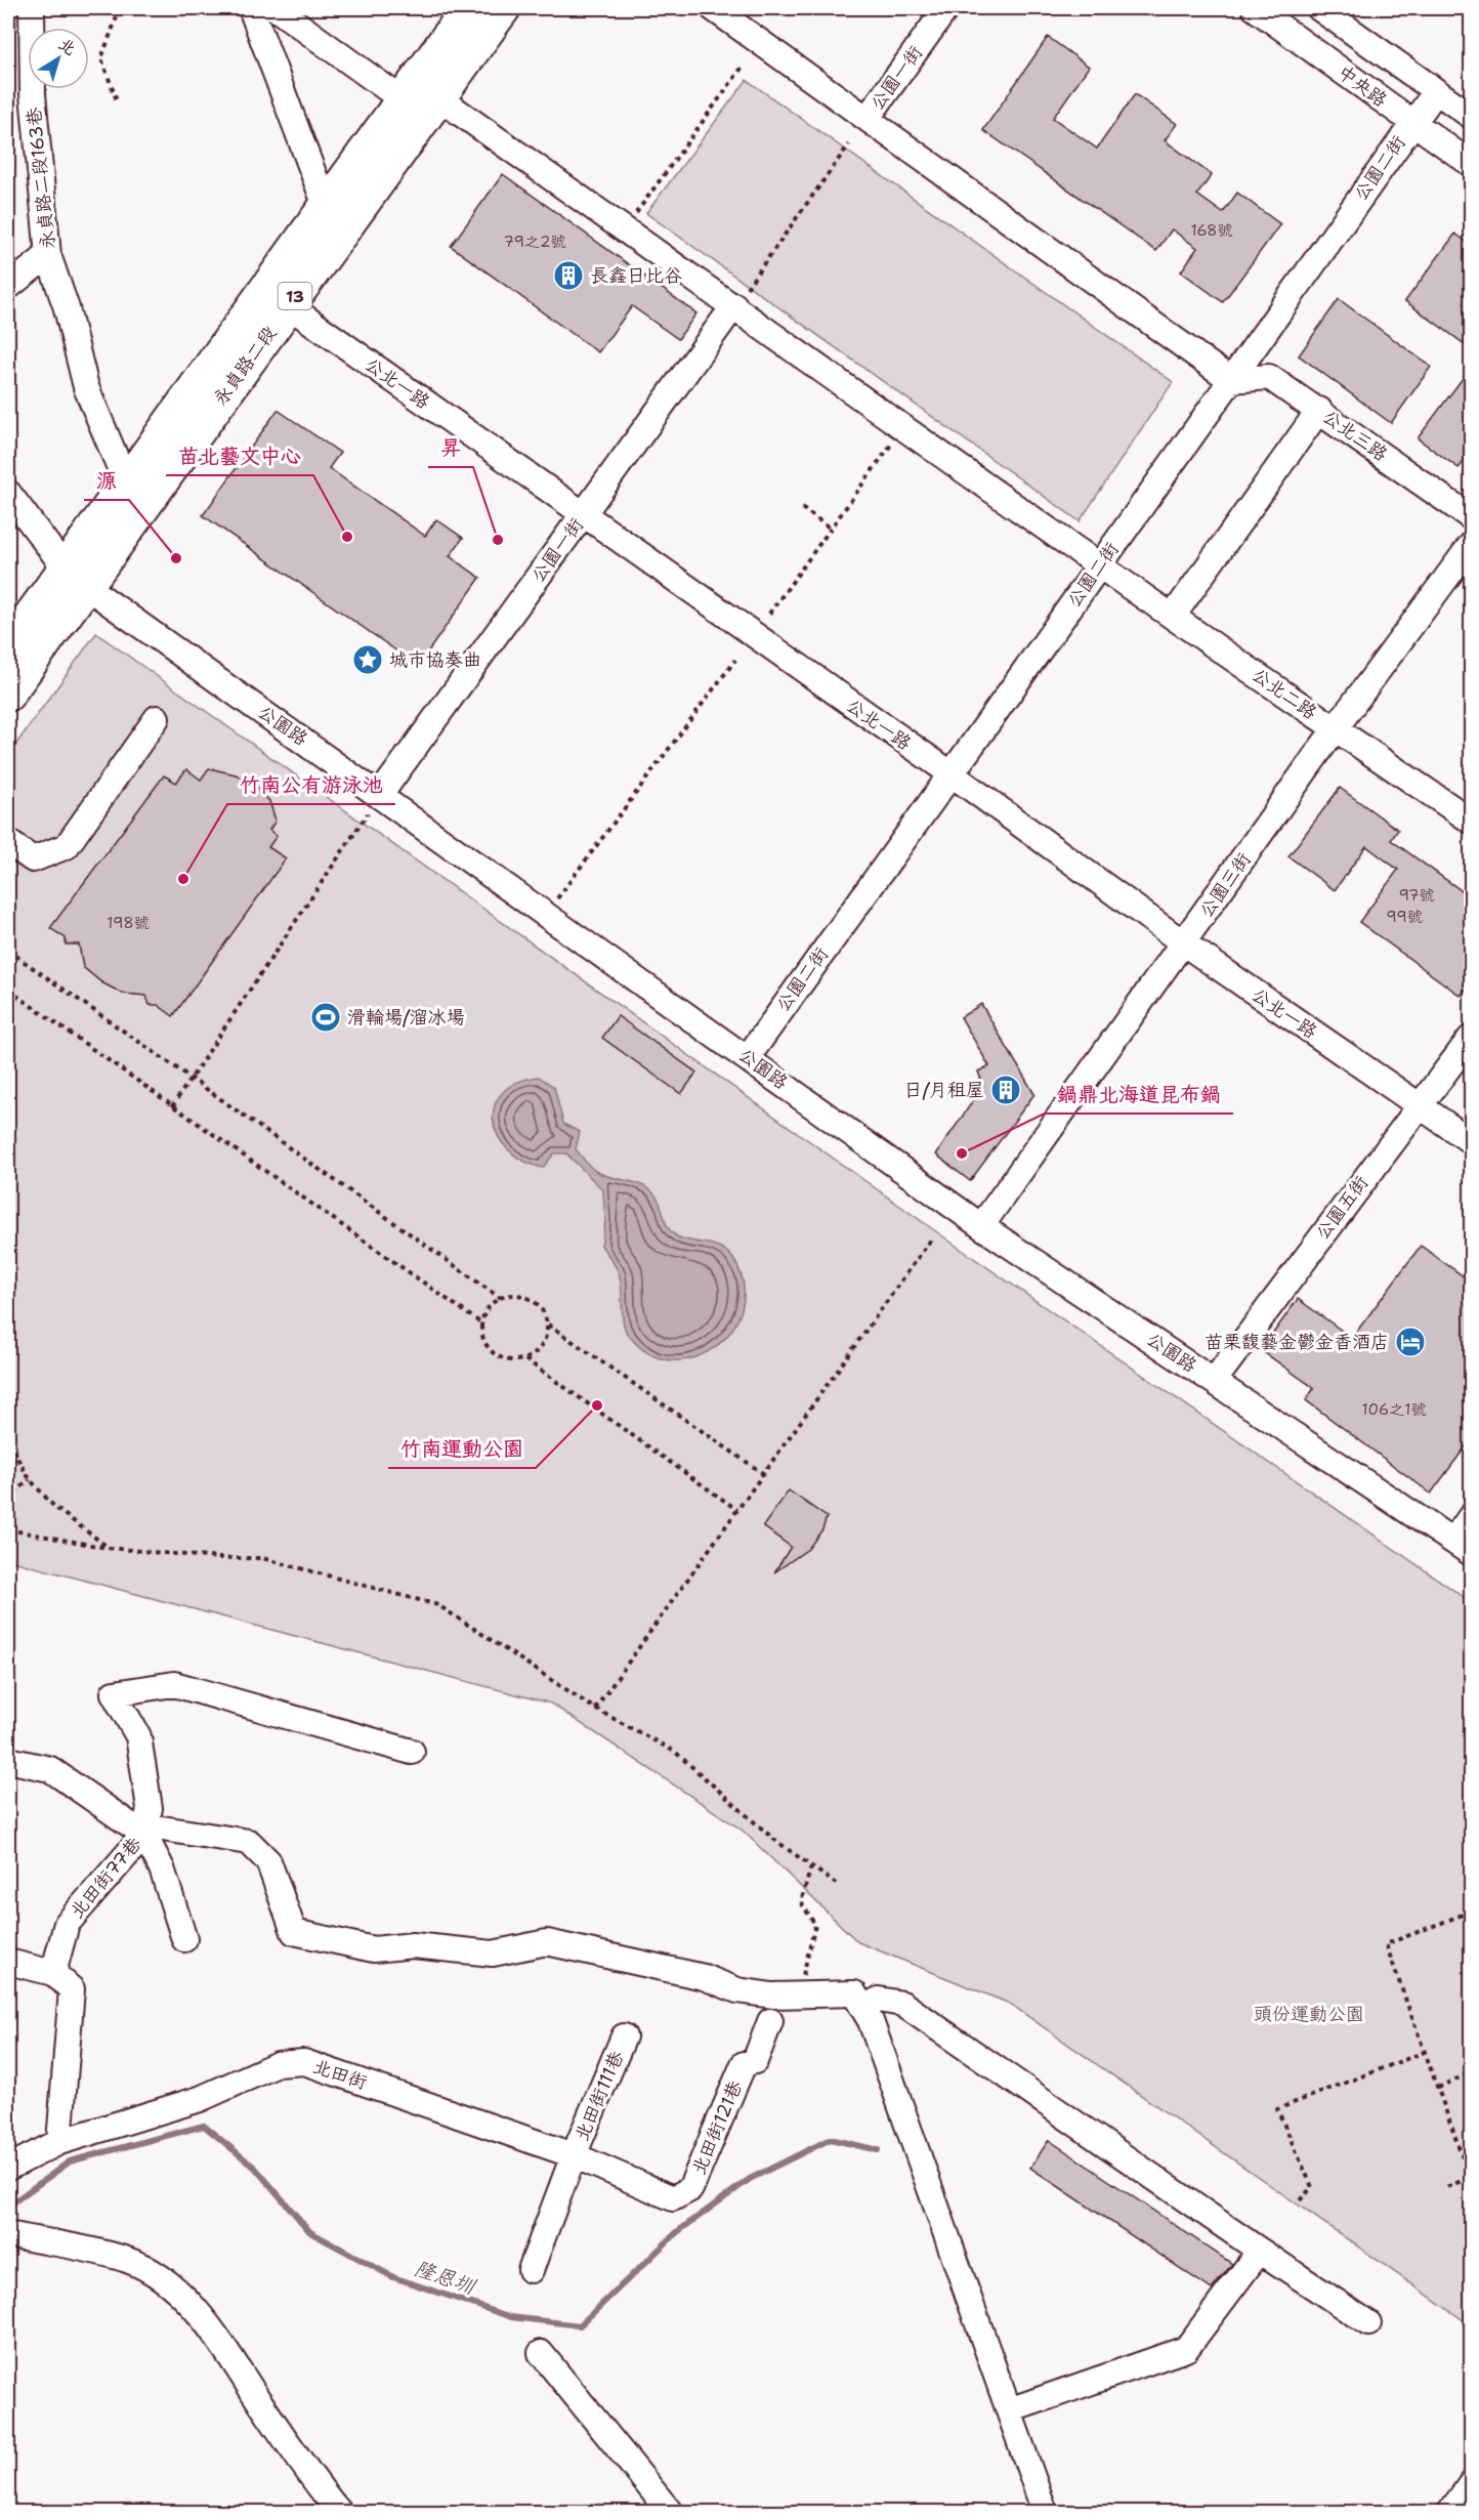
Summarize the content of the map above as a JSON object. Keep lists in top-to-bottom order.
{
  "streets": {
    "main road": ["13", "永貞路二段"],
    "street": [
      "公園一街",
      "中央路",
      "公園二街",
      "永貞路二段163巷",
      "公北一路",
      "公北三路",
      "公北二路",
      "公園路",
      "公園三街",
      "公園五街",
      "北田街77巷",
      "北田街",
      "北田街111巷",
      "北田街121巷"
    ]
  },
  "crossings": [
    ["公園一街", "公北一路"],
    ["公園一街", "公北二路"],
    ["公園一街", "公園路"],
    ["中央路", "公園二街"],
    ["公園二街", "公北一路"],
    ["公園二街", "公北三路"],
    ["公園二街", "公北二路"],
    ["公園二街", "公園路"],
    ["永貞路二段163巷", "永貞路二段"],
    ["永貞路二段", "公北一路"],
    ["永貞路二段", "公北二路"],
    ["永貞路二段", "公園路"],
    ["公北一路", "公園三街"],
    ["公北一路", "公園五街"],
    ["公北二路", "公園三街"],
    ["公園路", "公園三街"],
    ["公園路", "公園五街"],
    ["北田街", "北田街111巷"],
    ["北田街", "北田街121巷"]
  ],
  "water": ["隆恩圳"],
  "parks": ["頭份運動公園"],
  "places": {
    "building": ["長鑫日比谷", "日/月租屋"],
    "other": [
      "苗北藝文中心",
      "昇",
      "源",
      "竹南公有游泳池",
      "鍋鼎北海道昆布鍋",
      "竹南運動公園"
    ],
    "place": ["城市協奏曲"],
    "sports": ["滑輪場/溜冰場"],
    "hotel": ["苗栗馥藝金鬱金香酒店"]
  },
  "house_numbers": [
    "168號",
    "79之2號",
    "97號",
    "99號",
    "198號",
    "106之1號"
  ],
  "north": "top right"
}
